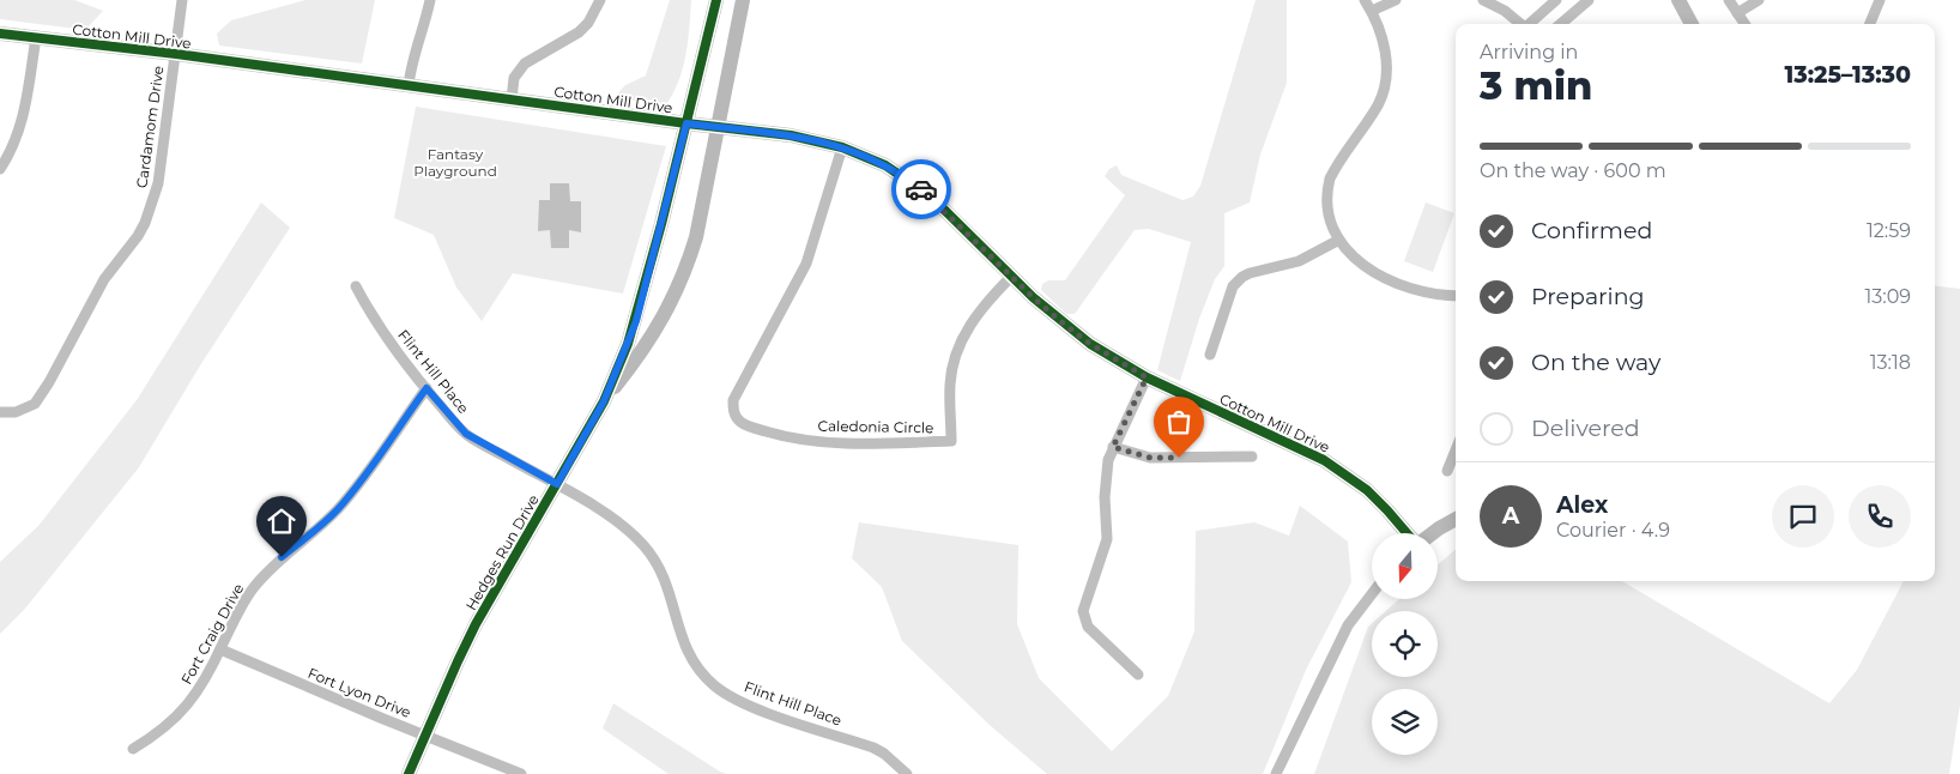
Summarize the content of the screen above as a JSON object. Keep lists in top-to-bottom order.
{
  "streets": {
    "street": [
      "Cotton Mill Drive",
      "Cardamom Drive",
      "Flint Hill Place",
      "Caledonia Circle",
      "Hedges Run Drive",
      "Fort Craig Drive",
      "Fort Lyon Drive"
    ]
  },
  "crossings": [
    ["Cotton Mill Drive", "Cardamom Drive"],
    ["Cotton Mill Drive", "Caledonia Circle"],
    ["Cotton Mill Drive", "Hedges Run Drive"],
    ["Flint Hill Place", "Hedges Run Drive"],
    ["Flint Hill Place", "Fort Craig Drive"],
    ["Hedges Run Drive", "Fort Lyon Drive"],
    ["Fort Craig Drive", "Fort Lyon Drive"]
  ],
  "parks": ["Fantasy Playground"],
  "north": "bottom",
  "page": {
    "heading": ["3 min", "Arriving in", "13:25–13:30"],
    "panel": ["Alex", "Courier · 4.9"],
    "bar": "On the way · 600 m",
    "list": [
      ["Confirmed", "12:59"],
      ["Preparing", "13:09"],
      ["On the way", "13:18"],
      "Delivered"
    ],
    "round": "A"
  }
}
